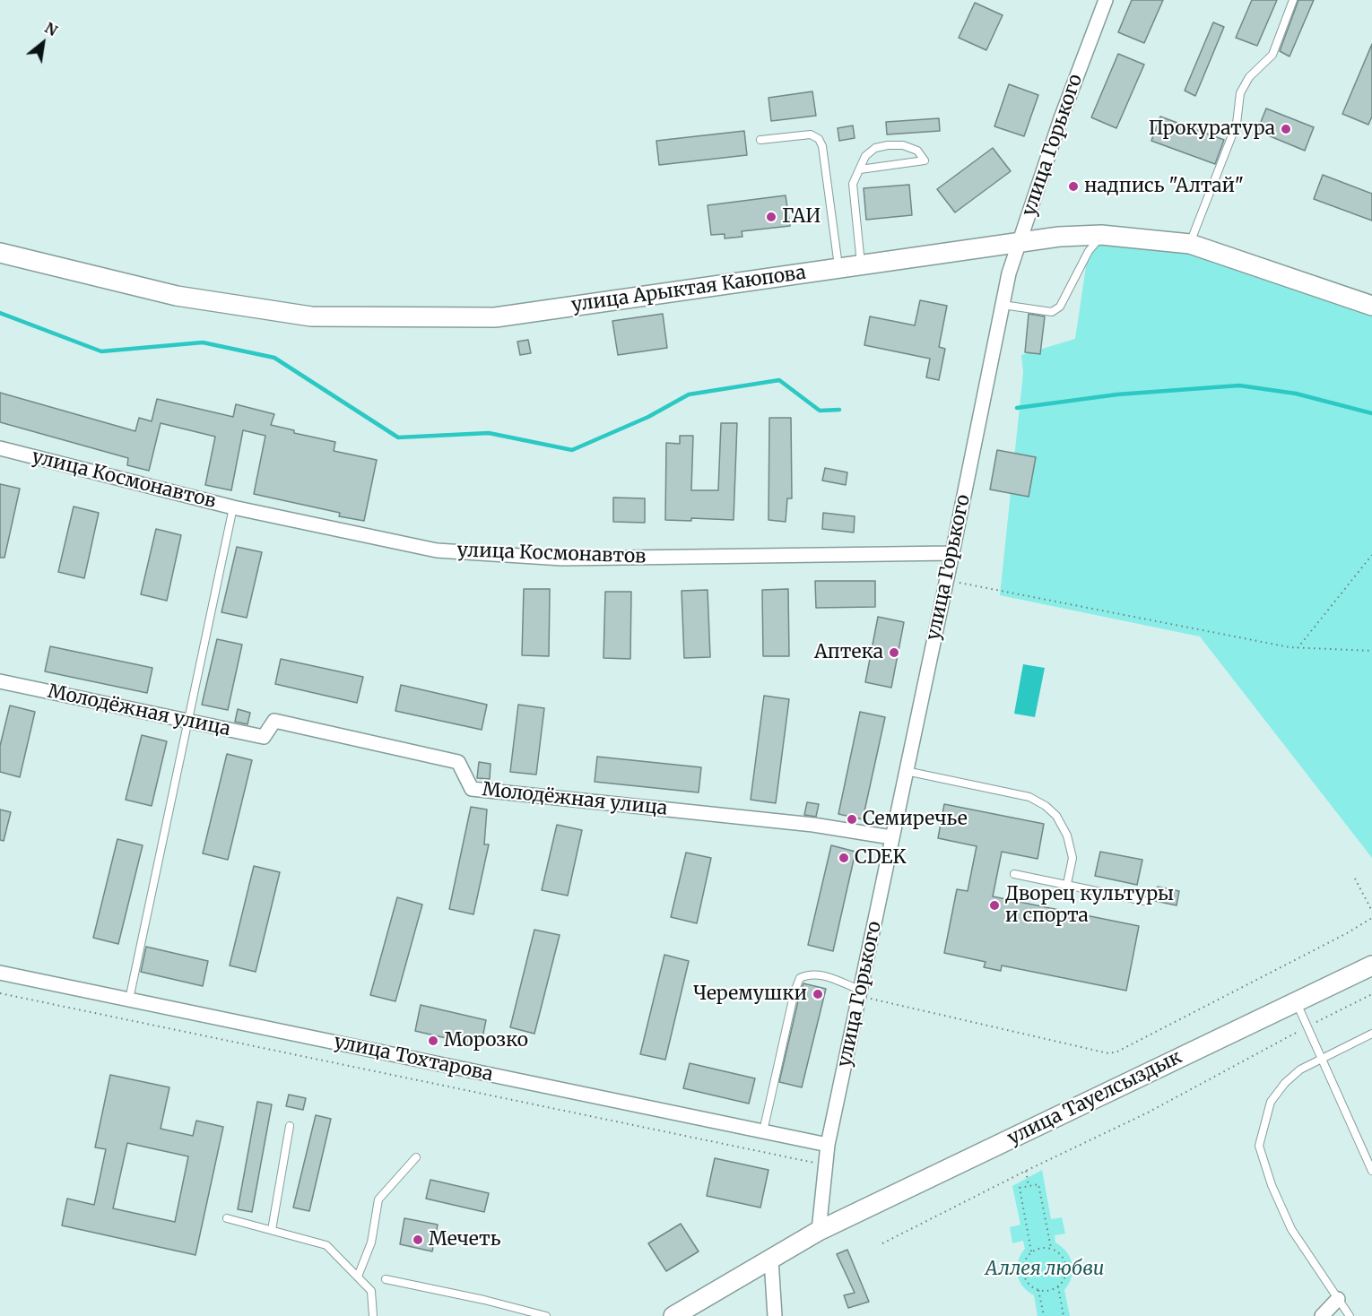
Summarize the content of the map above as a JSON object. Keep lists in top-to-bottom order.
{
  "streets": {
    "street": [
      "улица Горького",
      "улица Арыктая Каюпова",
      "улица Космонавтов",
      "Молодёжная улица",
      "улица Тохтарова",
      "улица Тауелсыздык"
    ]
  },
  "crossings": [
    ["улица Горького", "улица Арыктая Каюпова"],
    ["улица Горького", "улица Космонавтов"],
    ["улица Горького", "Молодёжная улица"],
    ["улица Горького", "улица Тохтарова"],
    ["улица Горького", "улица Тауелсыздык"]
  ],
  "parks": ["Аллея любви"],
  "places": [
    "Прокуратура",
    "надпись \"Алтай\"",
    "ГАИ",
    "Аптека",
    "Семиречье",
    "CDEK",
    "Дворец культуры и спорта",
    "Черемушки",
    "Морозко",
    "Мечеть"
  ],
  "north": "top right"
}
